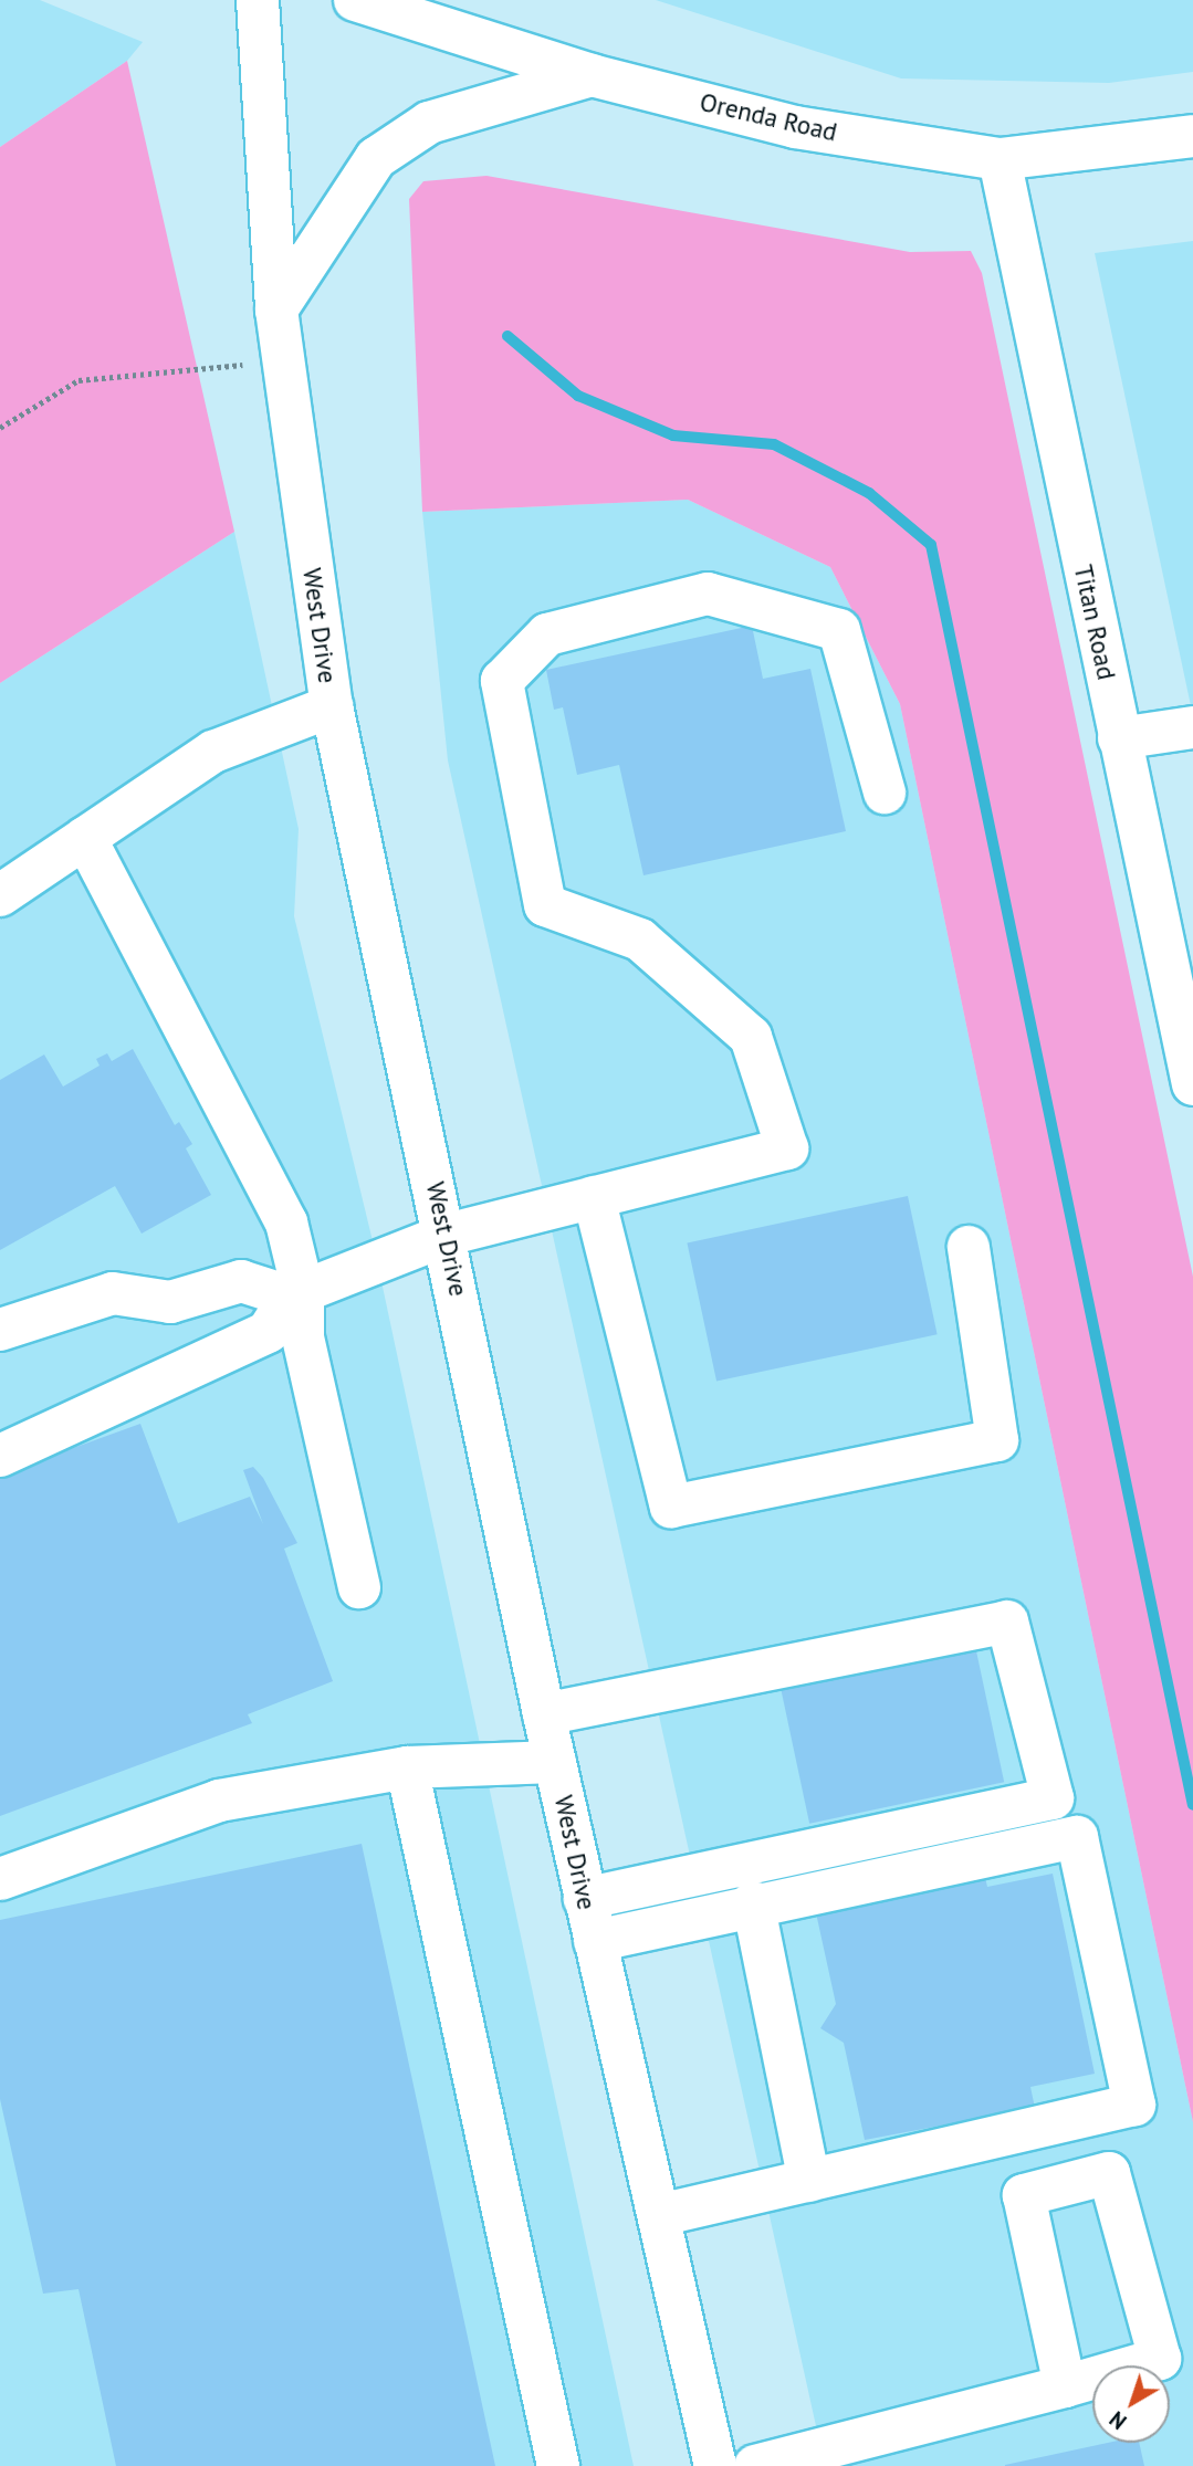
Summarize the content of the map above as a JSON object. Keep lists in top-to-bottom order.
{
  "streets": {
    "street": ["Orenda Road", "Titan Road", "West Drive"]
  },
  "crossings": [
    ["Orenda Road", "Titan Road"]
  ],
  "north": "bottom left"
}
